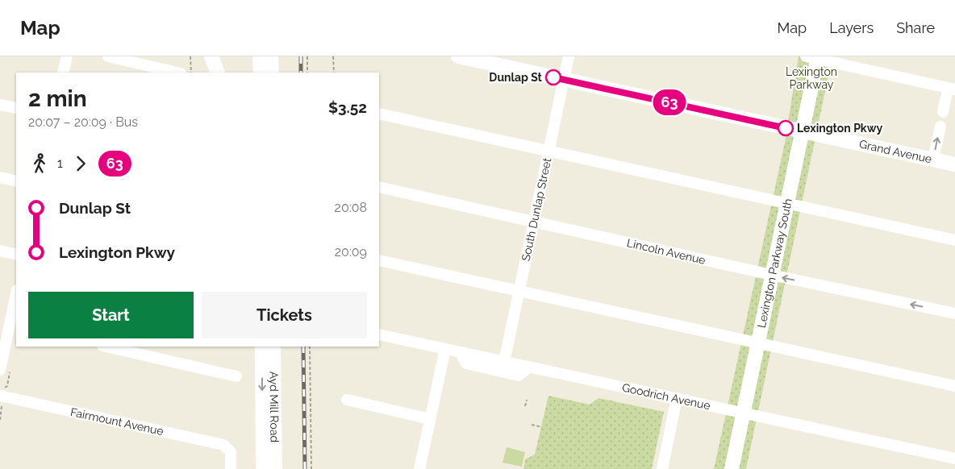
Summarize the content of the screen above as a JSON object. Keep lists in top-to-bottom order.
{
  "streets": {
    "main road": ["Grand Avenue", "Lexington Parkway South", "Ayd Mill Road"],
    "street": [
      "South Dunlap Street",
      "Lincoln Avenue",
      "Goodrich Avenue",
      "Fairmount Avenue"
    ]
  },
  "crossings": [
    ["Grand Avenue", "South Dunlap Street"],
    ["Grand Avenue", "Lexington Parkway South"],
    ["South Dunlap Street", "Lincoln Avenue"],
    ["South Dunlap Street", "Goodrich Avenue"],
    ["Lincoln Avenue", "Lexington Parkway South"],
    ["Lexington Parkway South", "Goodrich Avenue"]
  ],
  "parks": ["Lexington Parkway"],
  "places": ["Dunlap St", "Lexington Pkwy"],
  "lines": ["bus line 63"],
  "page": {
    "header": "Map",
    "nav": ["Map", "Layers", "Share"],
    "on_map": "63",
    "heading": ["2 min", "20:07 – 20:09 · Bus", "$3.52"],
    "legs": ["1", "63"],
    "list": [
      {
        "name": "Dunlap St",
        "value": "20:08"
      },
      {
        "name": "Lexington Pkwy",
        "value": "20:09"
      }
    ],
    "buttons": ["Start", "Tickets"]
  }
}
